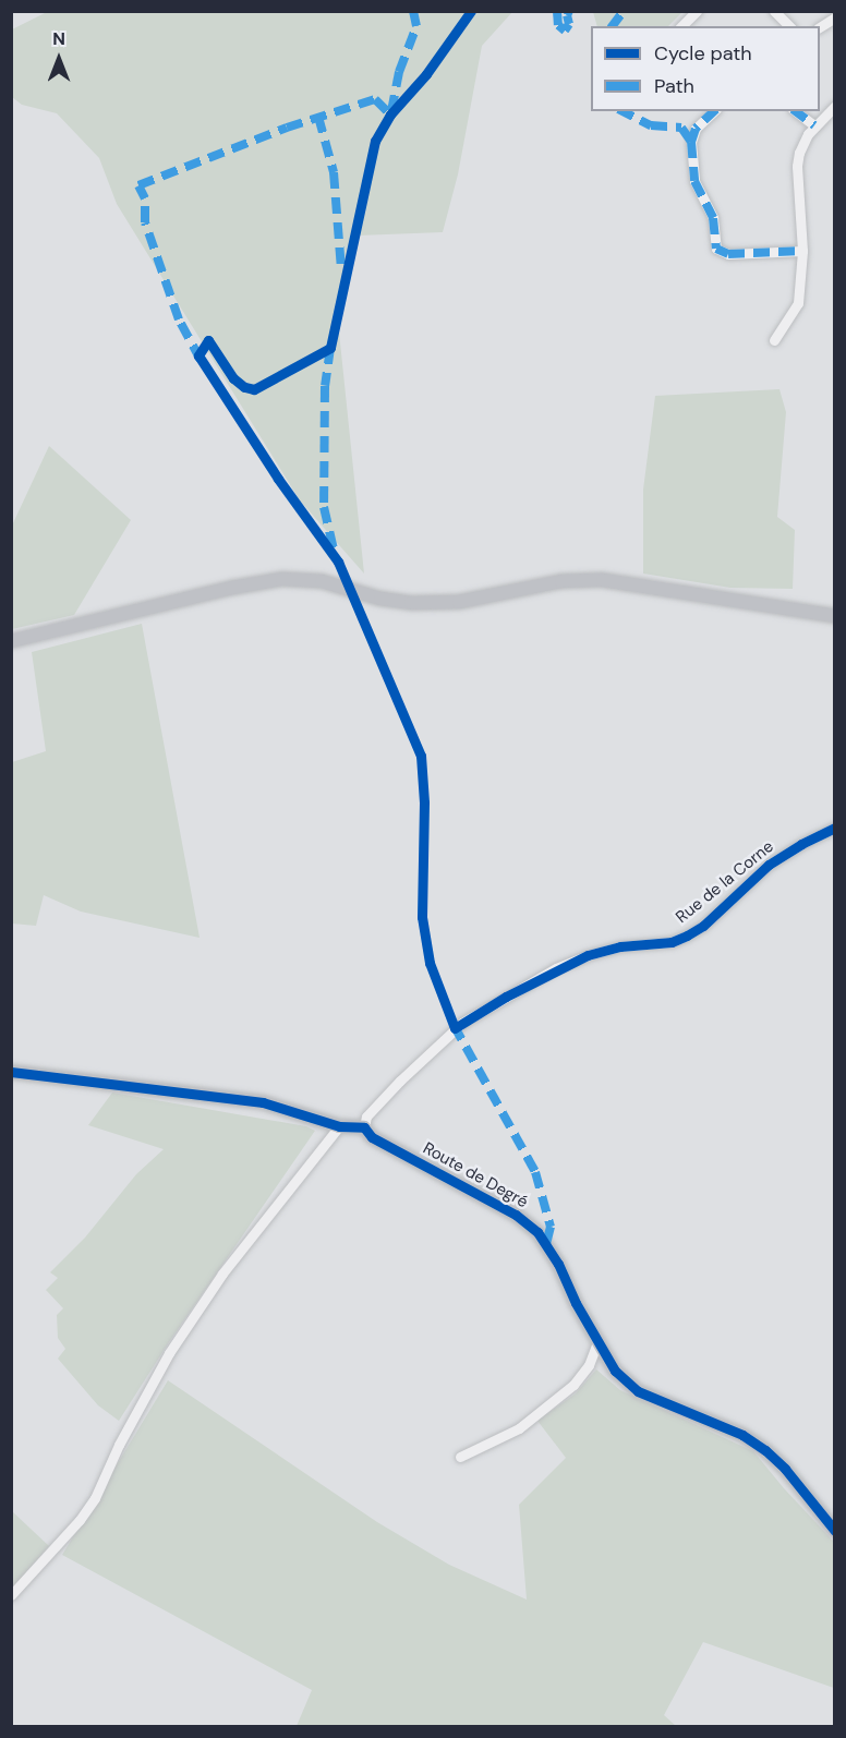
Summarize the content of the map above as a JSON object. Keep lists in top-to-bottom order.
{
  "streets": {
    "street": ["Rue de la Corne", "Route de Degré"]
  },
  "crossings": [
    ["Rue de la Corne", "Route de Degré"]
  ],
  "legend": ["Cycle path", "Path"],
  "north": "top"
}
